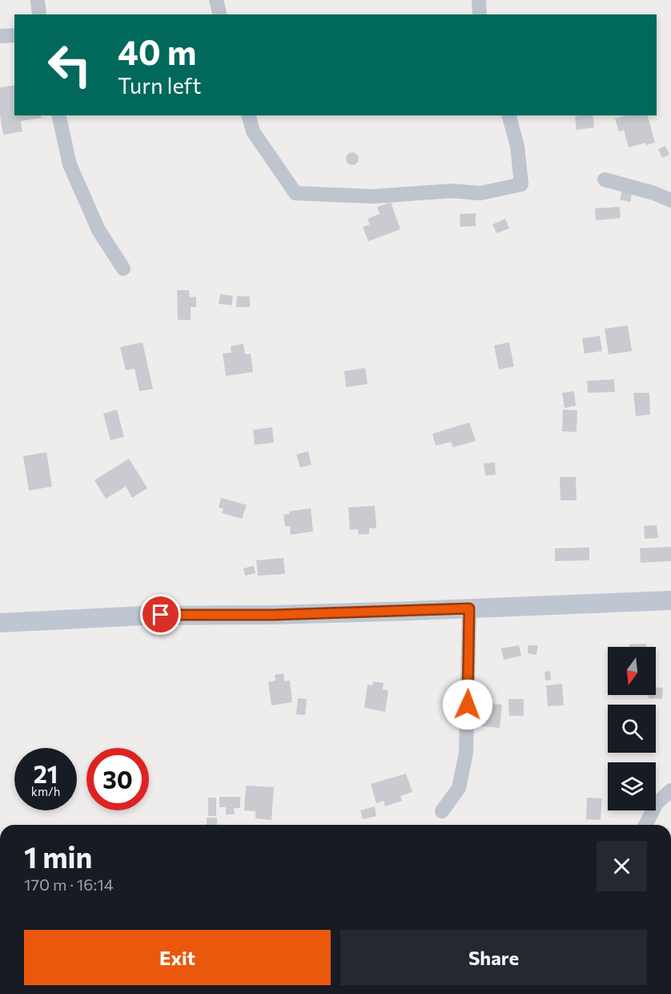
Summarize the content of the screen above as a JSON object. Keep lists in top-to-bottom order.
{
  "north": "bottom",
  "page": {
    "turn": ["40 m", "Turn left"],
    "speed": "21 km/h",
    "limit": "30",
    "heading": ["1 min", "170 m · 16:14"],
    "buttons": ["Exit", "Share"]
  }
}
